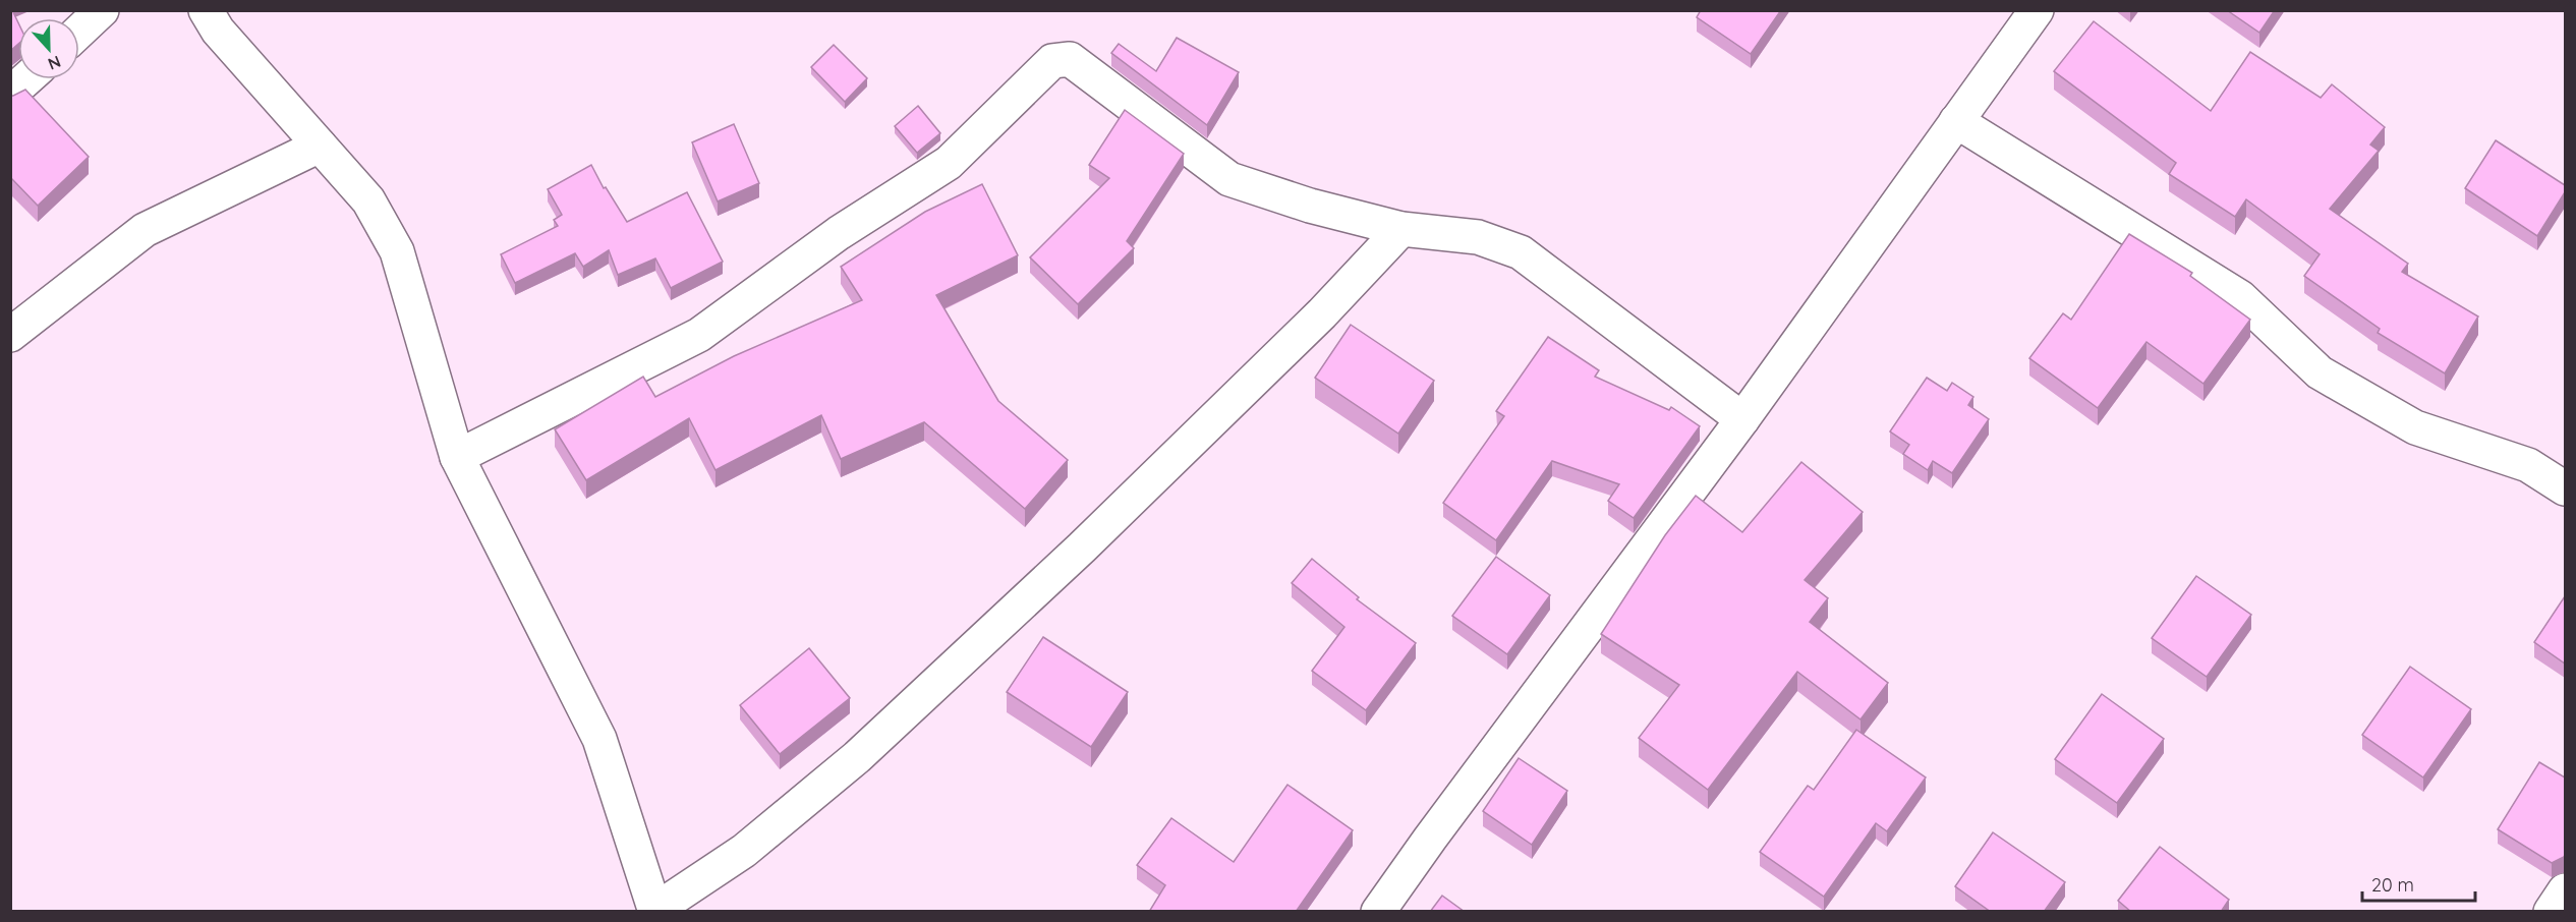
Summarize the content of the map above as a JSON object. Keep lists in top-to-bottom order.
{
  "scale_bar": "20 m",
  "north": "bottom"
}
